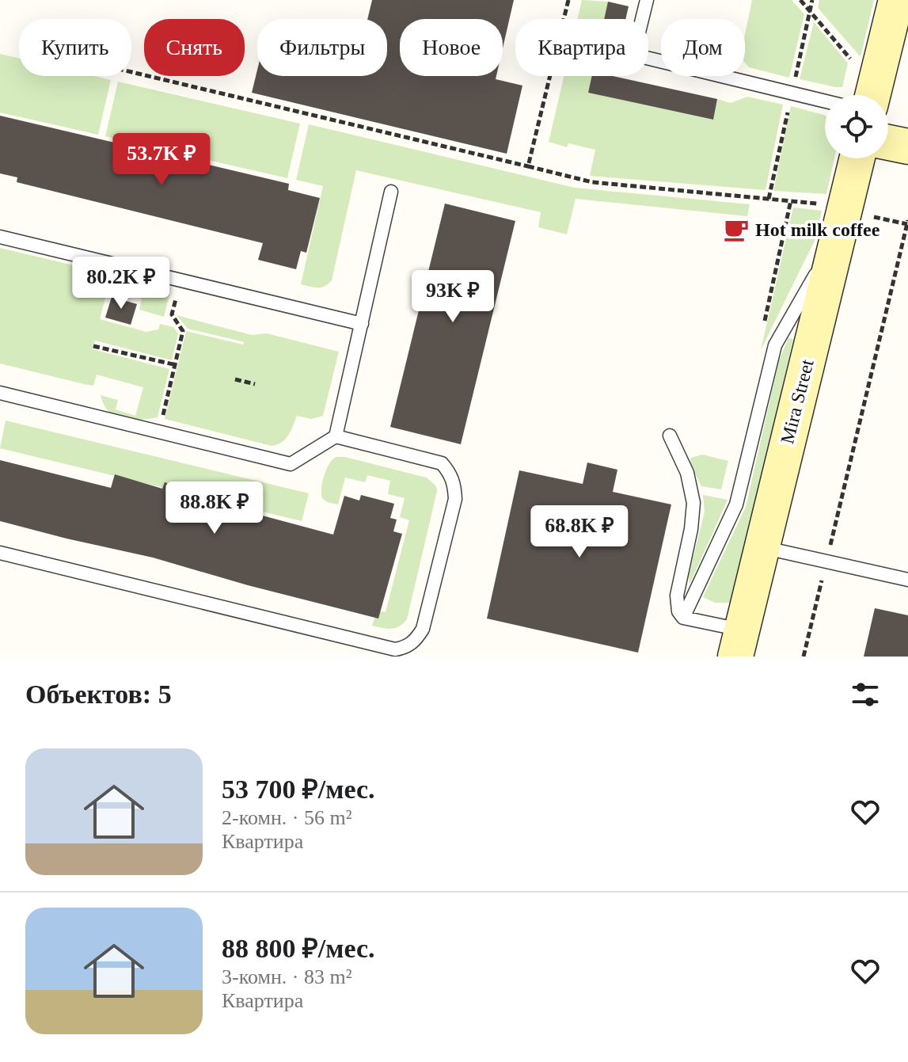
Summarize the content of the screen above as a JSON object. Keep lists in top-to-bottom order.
{
  "streets": {
    "main road": ["Mira Street"]
  },
  "places": {
    "cafe": ["Hot milk coffee"]
  },
  "page": {
    "chip": [
      "Купить",
      "Снять",
      "Фильтры",
      "Новое",
      "Квартира",
      "Дом"
    ],
    "price": [
      "53.7K ₽",
      "80.2K ₽",
      "93K ₽",
      "88.8K ₽",
      "68.8K ₽"
    ],
    "heading": "Объектов: 5",
    "list": [
      {
        "name": "53 700 ₽/мес.",
        "note": "2-комн. · 56 m² · Квартира"
      },
      {
        "name": "88 800 ₽/мес.",
        "note": "3-комн. · 83 m² · Квартира"
      }
    ]
  }
}
